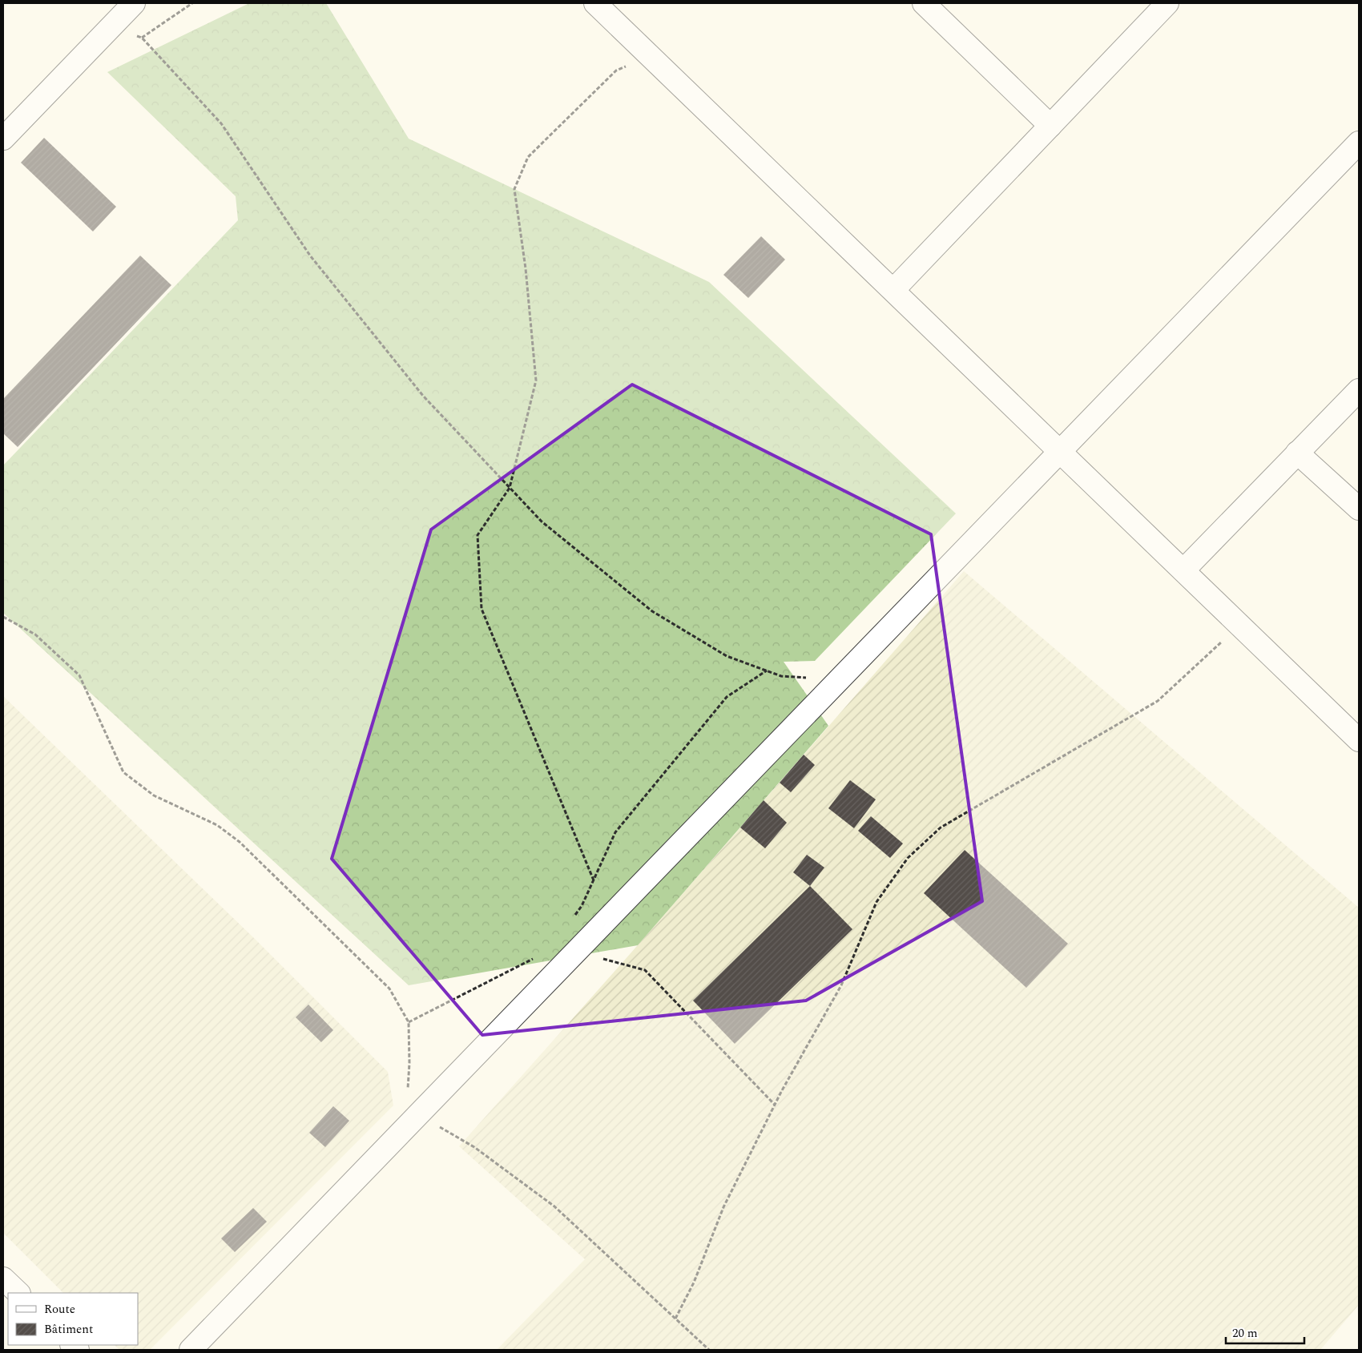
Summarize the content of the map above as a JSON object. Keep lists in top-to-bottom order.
{
  "legend": ["Route", "Bâtiment"],
  "scale_bar": "20 m"
}
